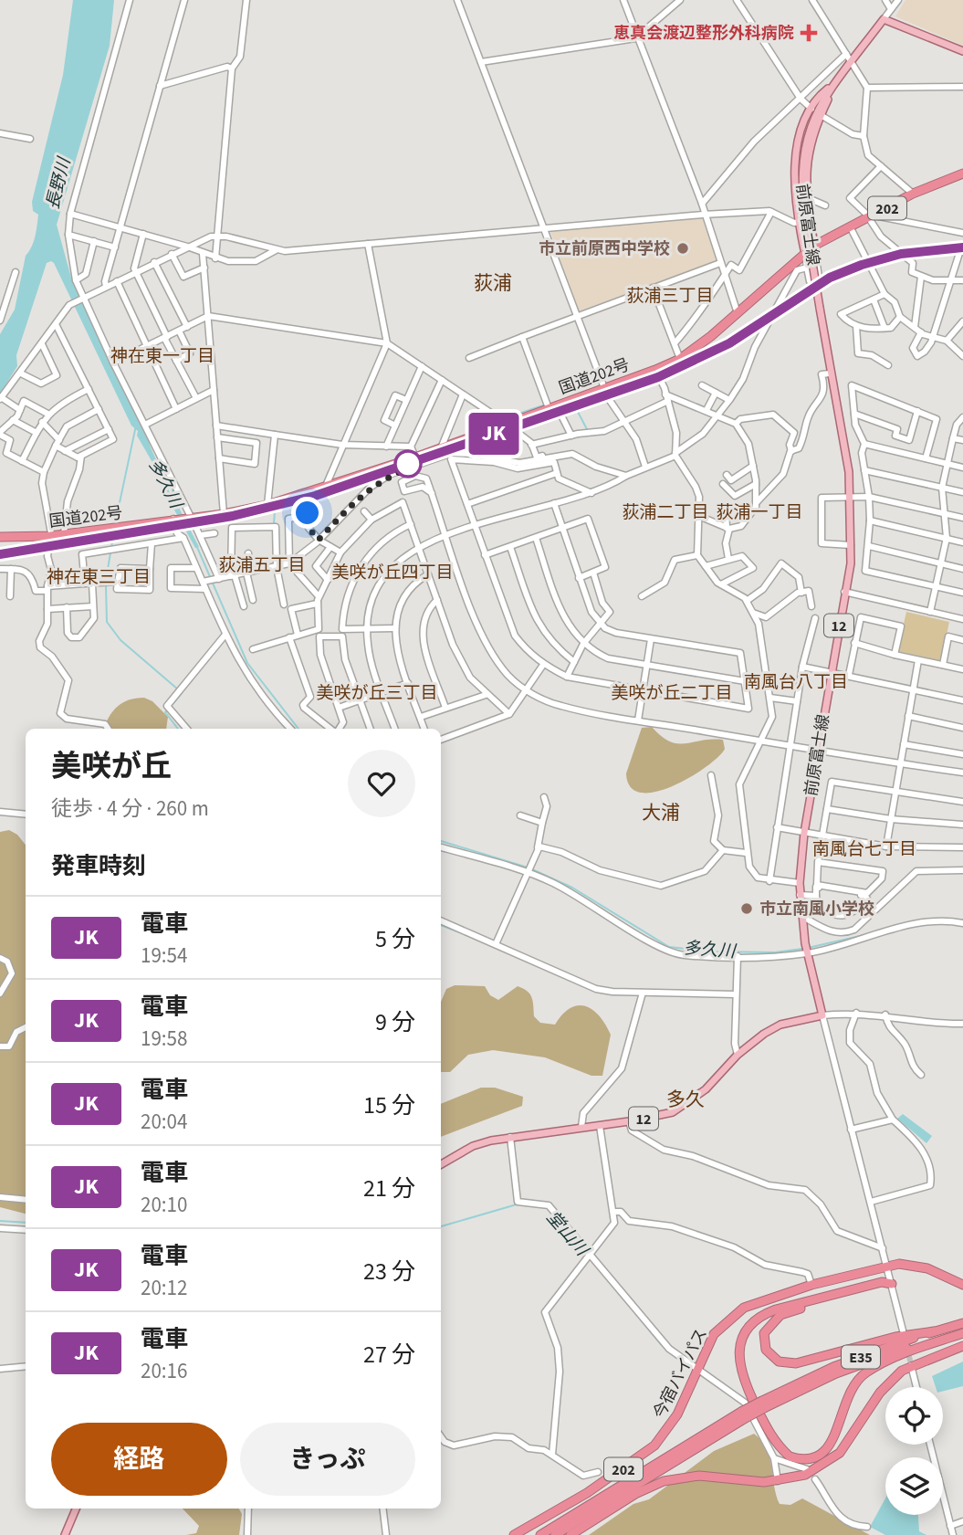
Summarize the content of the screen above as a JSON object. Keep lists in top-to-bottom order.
{
  "streets": {
    "highway": [
      "202",
      "国道202号",
      "E35",
      "今宿バイパス"
    ],
    "main road": ["前原富士線", "12"]
  },
  "crossings": [
    ["202", "国道202号"],
    ["前原富士線", "12"]
  ],
  "districts": [
    "荻浦",
    "荻浦三丁目",
    "神在東一丁目",
    "荻浦二丁目",
    "荻浦一丁目",
    "荻浦五丁目",
    "美咲が丘四丁目",
    "神在東三丁目",
    "南風台八丁目",
    "美咲が丘三丁目",
    "美咲が丘二丁目",
    "大浦",
    "南風台七丁目",
    "多久"
  ],
  "water": ["長野川", "多久川", "堂山川"],
  "places": {
    "health": ["恵真会渡辺整形外科病院"],
    "other": ["市立前原西中学校", "市立南風小学校"]
  },
  "page": {
    "on_map": "JK",
    "heading": [
      ["美咲が丘", "徒歩 · 4 分 · 260 m"],
      "発車時刻"
    ],
    "list": [
      {
        "mark": "JK",
        "name": "電車",
        "note": "19:54",
        "value": "5 分"
      },
      {
        "mark": "JK",
        "name": "電車",
        "note": "19:58",
        "value": "9 分"
      },
      {
        "mark": "JK",
        "name": "電車",
        "note": "20:04",
        "value": "15 分"
      },
      {
        "mark": "JK",
        "name": "電車",
        "note": "20:10",
        "value": "21 分"
      },
      {
        "mark": "JK",
        "name": "電車",
        "note": "20:12",
        "value": "23 分"
      },
      {
        "mark": "JK",
        "name": "電車",
        "note": "20:16",
        "value": "27 分"
      }
    ],
    "buttons": ["経路", "きっぷ"]
  }
}
